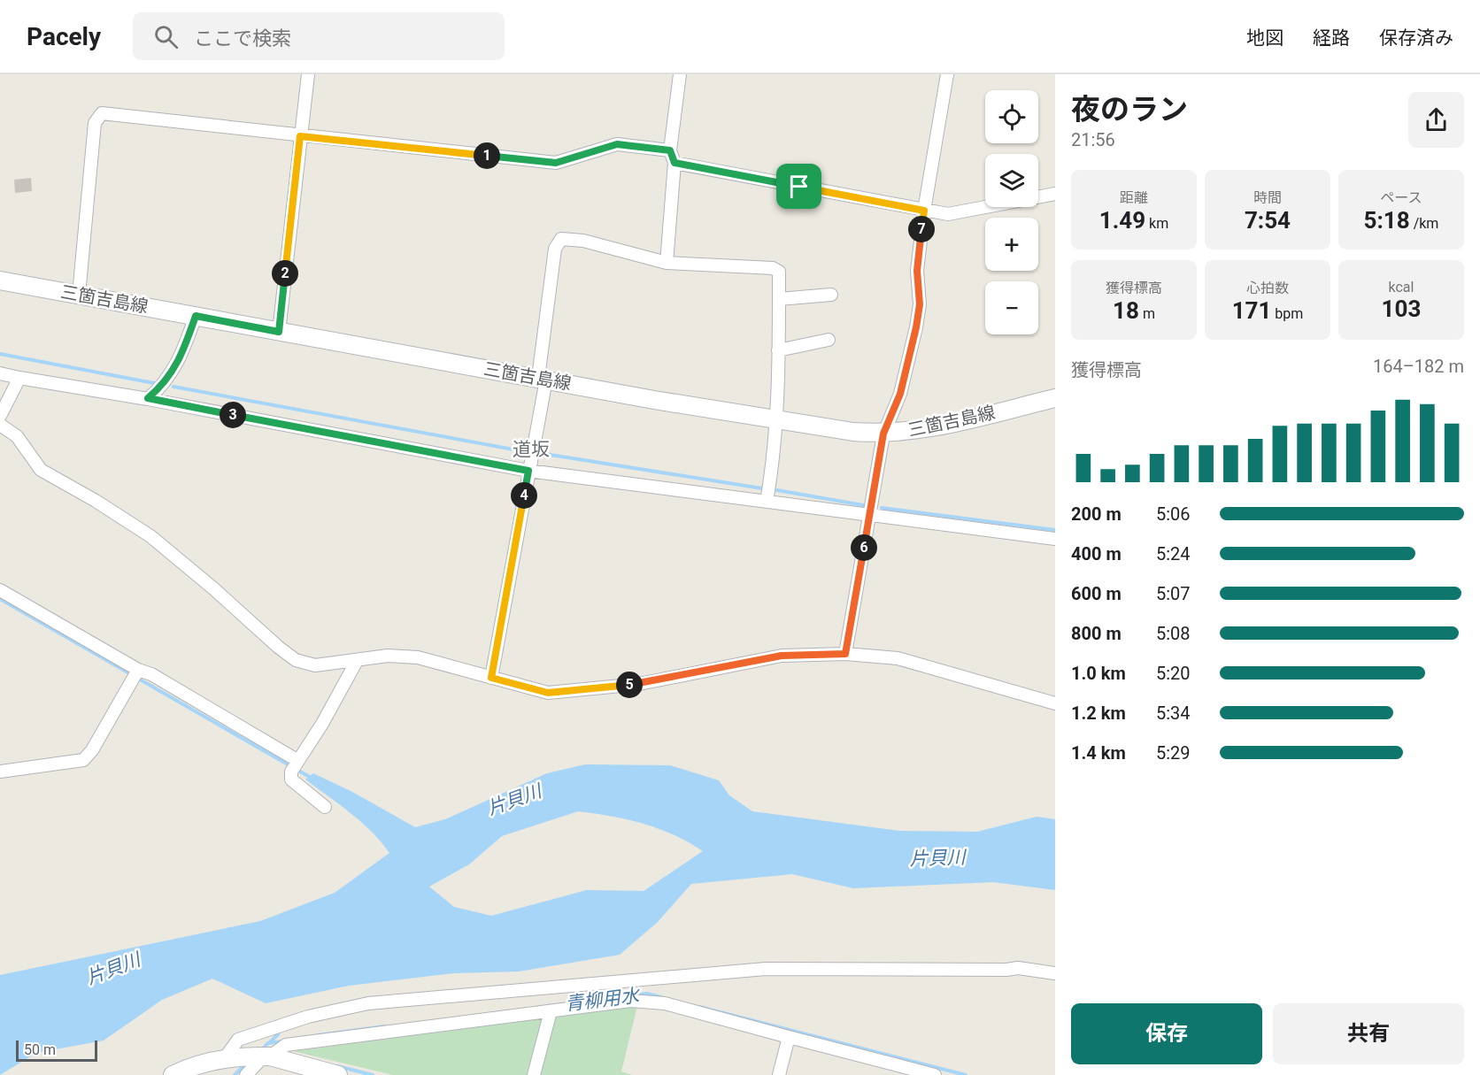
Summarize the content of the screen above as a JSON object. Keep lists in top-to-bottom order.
{
  "streets": {
    "main road": ["三箇吉島線"]
  },
  "districts": ["道坂"],
  "water": ["片貝川", "青柳用水"],
  "scale_bar": "50 m",
  "page": {
    "header": "Pacely",
    "search": "ここで検索",
    "nav": ["地図", "経路", "保存済み"],
    "heading": ["夜のラン", "21:56"],
    "map_buttons": ["+", "−"],
    "pins": [
      "1",
      "7",
      "2",
      "3",
      "4",
      "6",
      "5"
    ],
    "stats": [
      ["距離", "1.49 km"],
      ["時間", "7:54"],
      ["ペース", "5:18 /km"],
      ["獲得標高", "18 m"],
      ["心拍数", "171 bpm"],
      ["kcal", "103"]
    ],
    "chart": ["獲得標高", "164–182 m"],
    "list": [
      {
        "name": "200 m",
        "note": "5:06"
      },
      {
        "name": "400 m",
        "note": "5:24"
      },
      {
        "name": "600 m",
        "note": "5:07"
      },
      {
        "name": "800 m",
        "note": "5:08"
      },
      {
        "name": "1.0 km",
        "note": "5:20"
      },
      {
        "name": "1.2 km",
        "note": "5:34"
      },
      {
        "name": "1.4 km",
        "note": "5:29"
      }
    ],
    "buttons": ["保存", "共有"],
    "scale": "50 m"
  }
}
